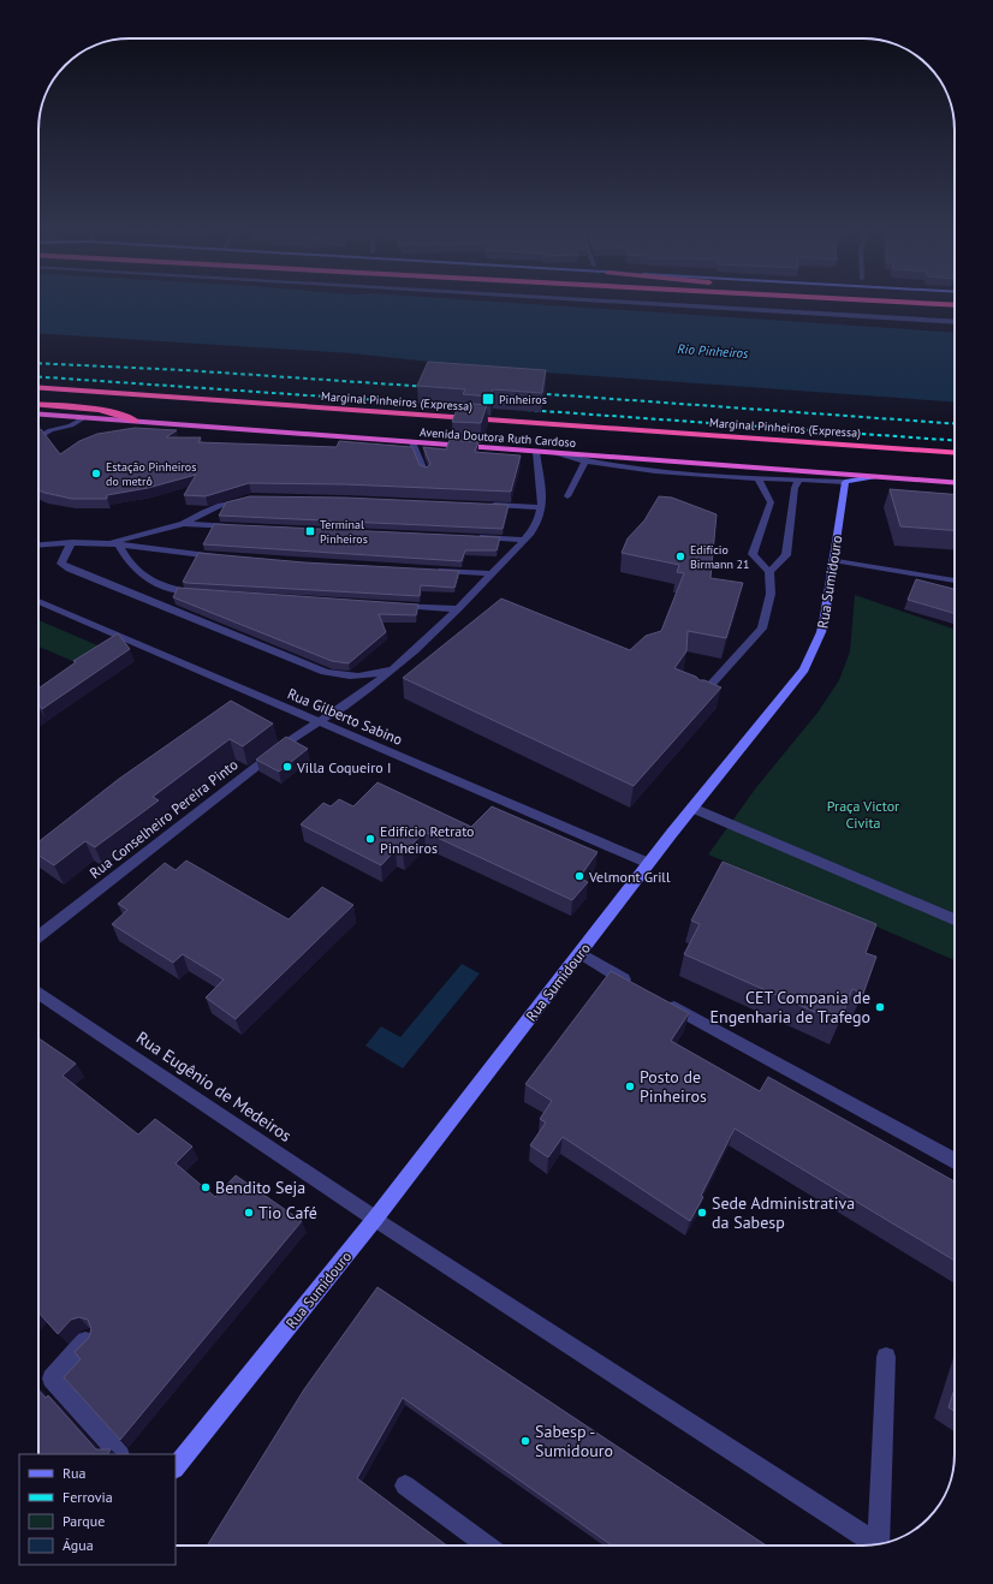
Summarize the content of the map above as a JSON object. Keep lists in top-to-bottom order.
{
  "streets": {
    "highway": ["Marginal Pinheiros (Expressa)", "Avenida Doutora Ruth Cardoso"],
    "main road": ["Rua Sumidouro"],
    "street": ["Rua Gilberto Sabino", "Rua Conselheiro Pereira Pinto", "Rua Eugênio de Medeiros"]
  },
  "crossings": [
    ["Rua Sumidouro", "Rua Gilberto Sabino"],
    ["Rua Sumidouro", "Rua Eugênio de Medeiros"],
    ["Rua Gilberto Sabino", "Rua Conselheiro Pereira Pinto"]
  ],
  "water": ["Rio Pinheiros"],
  "parks": ["Praça Victor Civita"],
  "places": {
    "transit": ["Pinheiros", "Terminal Pinheiros"],
    "other": [
      "Estação Pinheiros do metrô",
      "Edifício Birmann 21",
      "Villa Coqueiro I",
      "Edifício Retrato Pinheiros",
      "Velmont Grill",
      "CET Compania de Engenharia de Trafego",
      "Posto de Pinheiros",
      "Bendito Seja",
      "Tio Café",
      "Sede Administrativa da Sabesp",
      "Sabesp - Sumidouro"
    ]
  },
  "legend": [
    "Rua",
    "Ferrovia",
    "Parque",
    "Água"
  ]
}
